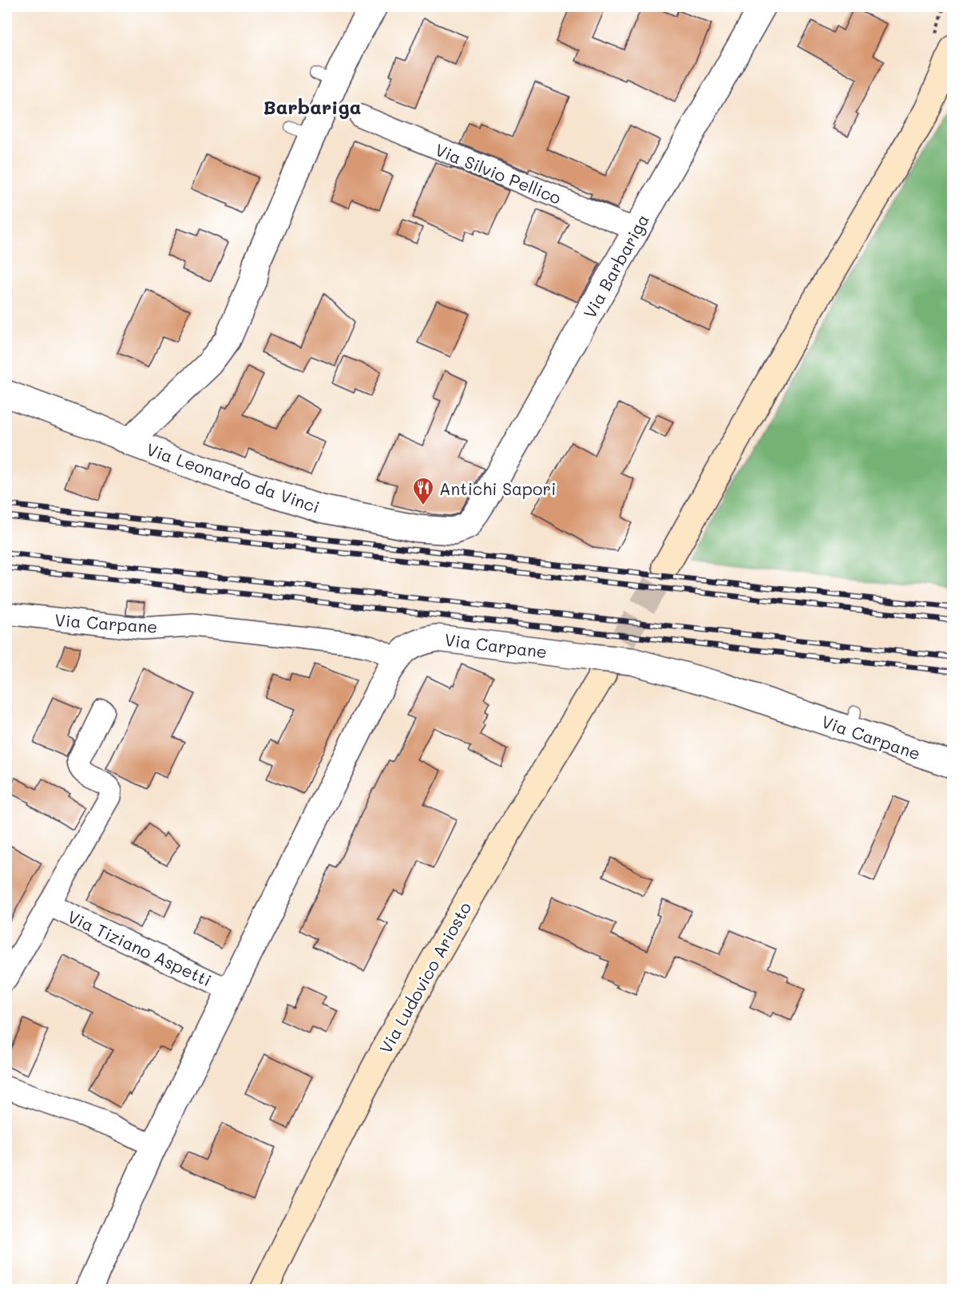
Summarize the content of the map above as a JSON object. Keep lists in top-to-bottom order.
{
  "streets": {
    "main road": ["Via Ludovico Ariosto"],
    "street": [
      "Via Silvio Pellico",
      "Via Barbariga",
      "Via Leonardo da Vinci",
      "Via Carpane",
      "Via Tiziano Aspetti"
    ]
  },
  "crossings": [
    ["Via Silvio Pellico", "Via Barbariga"],
    ["Via Barbariga", "Via Leonardo da Vinci"],
    ["Via Carpane", "Via Ludovico Ariosto"]
  ],
  "districts": ["Barbariga"],
  "places": {
    "restaurant": ["Antichi Sapori"]
  }
}
